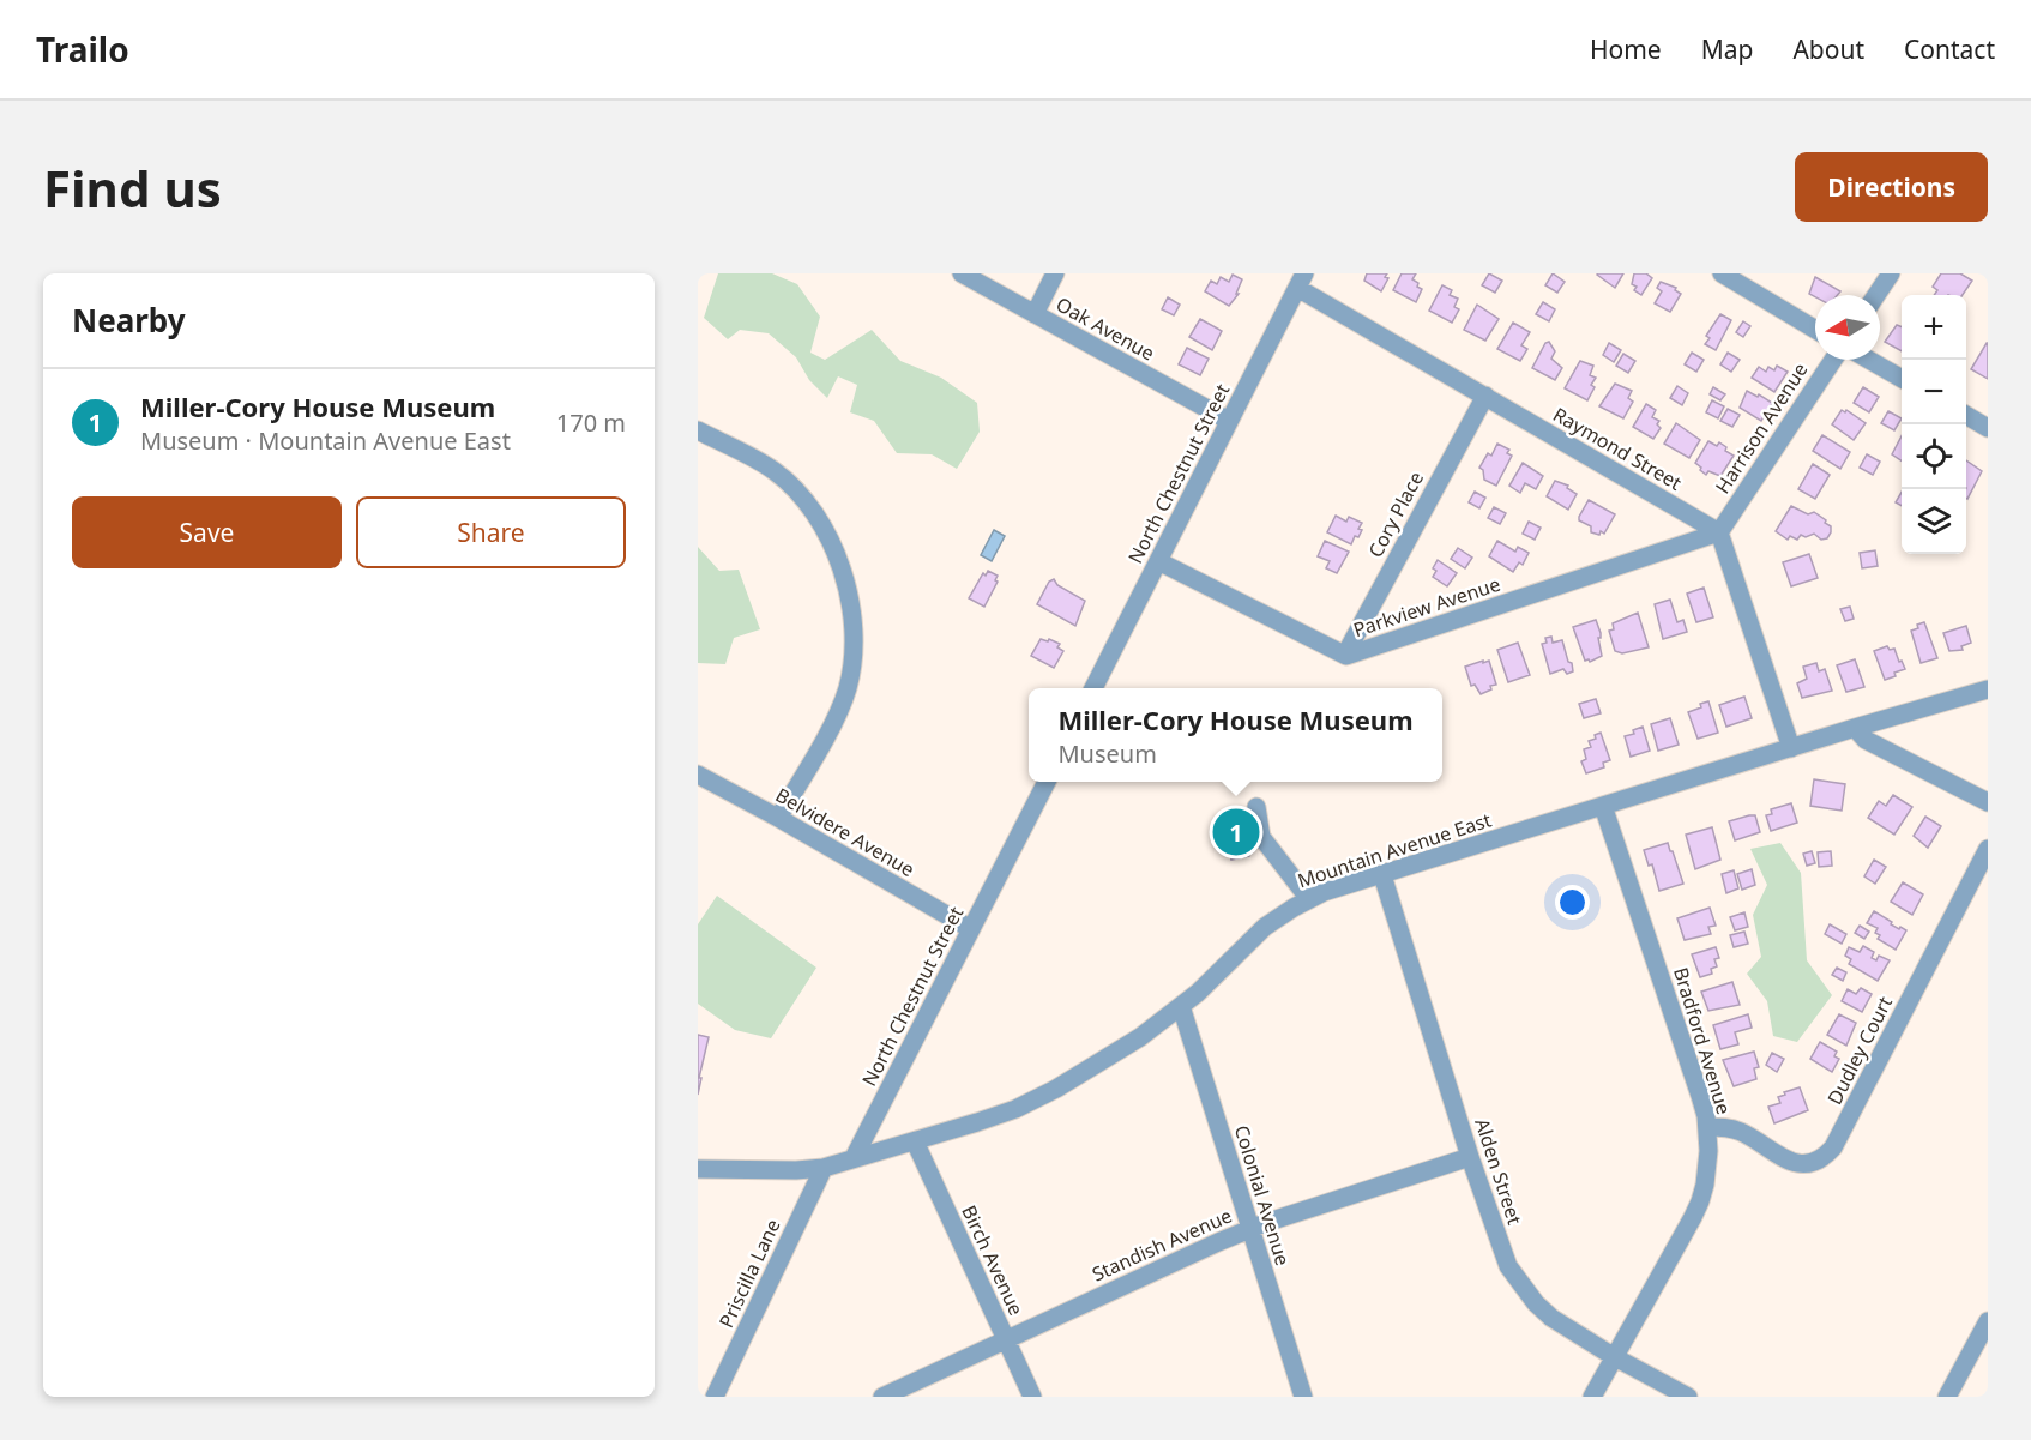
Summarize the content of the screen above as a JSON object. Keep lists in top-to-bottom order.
{
  "streets": {
    "street": [
      "Oak Avenue",
      "Harrison Avenue",
      "Raymond Street",
      "North Chestnut Street",
      "Cory Place",
      "Parkview Avenue",
      "Belvidere Avenue",
      "Mountain Avenue East",
      "Bradford Avenue",
      "Dudley Court",
      "Alden Street",
      "Colonial Avenue",
      "Standish Avenue",
      "Birch Avenue",
      "Priscilla Lane"
    ]
  },
  "crossings": [
    ["Oak Avenue", "North Chestnut Street"],
    ["Harrison Avenue", "Raymond Street"],
    ["Harrison Avenue", "Parkview Avenue"],
    ["Raymond Street", "North Chestnut Street"],
    ["Raymond Street", "Cory Place"],
    ["Raymond Street", "Parkview Avenue"],
    ["North Chestnut Street", "Parkview Avenue"],
    ["North Chestnut Street", "Belvidere Avenue"],
    ["North Chestnut Street", "Mountain Avenue East"],
    ["Cory Place", "Parkview Avenue"],
    ["Mountain Avenue East", "Bradford Avenue"],
    ["Mountain Avenue East", "Alden Street"],
    ["Mountain Avenue East", "Colonial Avenue"],
    ["Mountain Avenue East", "Birch Avenue"],
    ["Mountain Avenue East", "Priscilla Lane"],
    ["Bradford Avenue", "Dudley Court"],
    ["Bradford Avenue", "Alden Street"],
    ["Alden Street", "Standish Avenue"],
    ["Colonial Avenue", "Standish Avenue"],
    ["Standish Avenue", "Birch Avenue"]
  ],
  "north": "left",
  "page": {
    "header": "Trailo",
    "nav": [
      "Home",
      "Map",
      "About",
      "Contact"
    ],
    "buttons": [
      "Directions",
      ["Save", "Share"]
    ],
    "title": "Find us",
    "heading": "Nearby",
    "map_buttons": ["+", "−"],
    "list": [
      {
        "mark": "1",
        "name": "Miller-Cory House Museum",
        "note": "Museum · Mountain Avenue East",
        "value": "170 m"
      }
    ],
    "popup": ["Miller-Cory House Museum", "Museum"],
    "pins": "1"
  }
}
